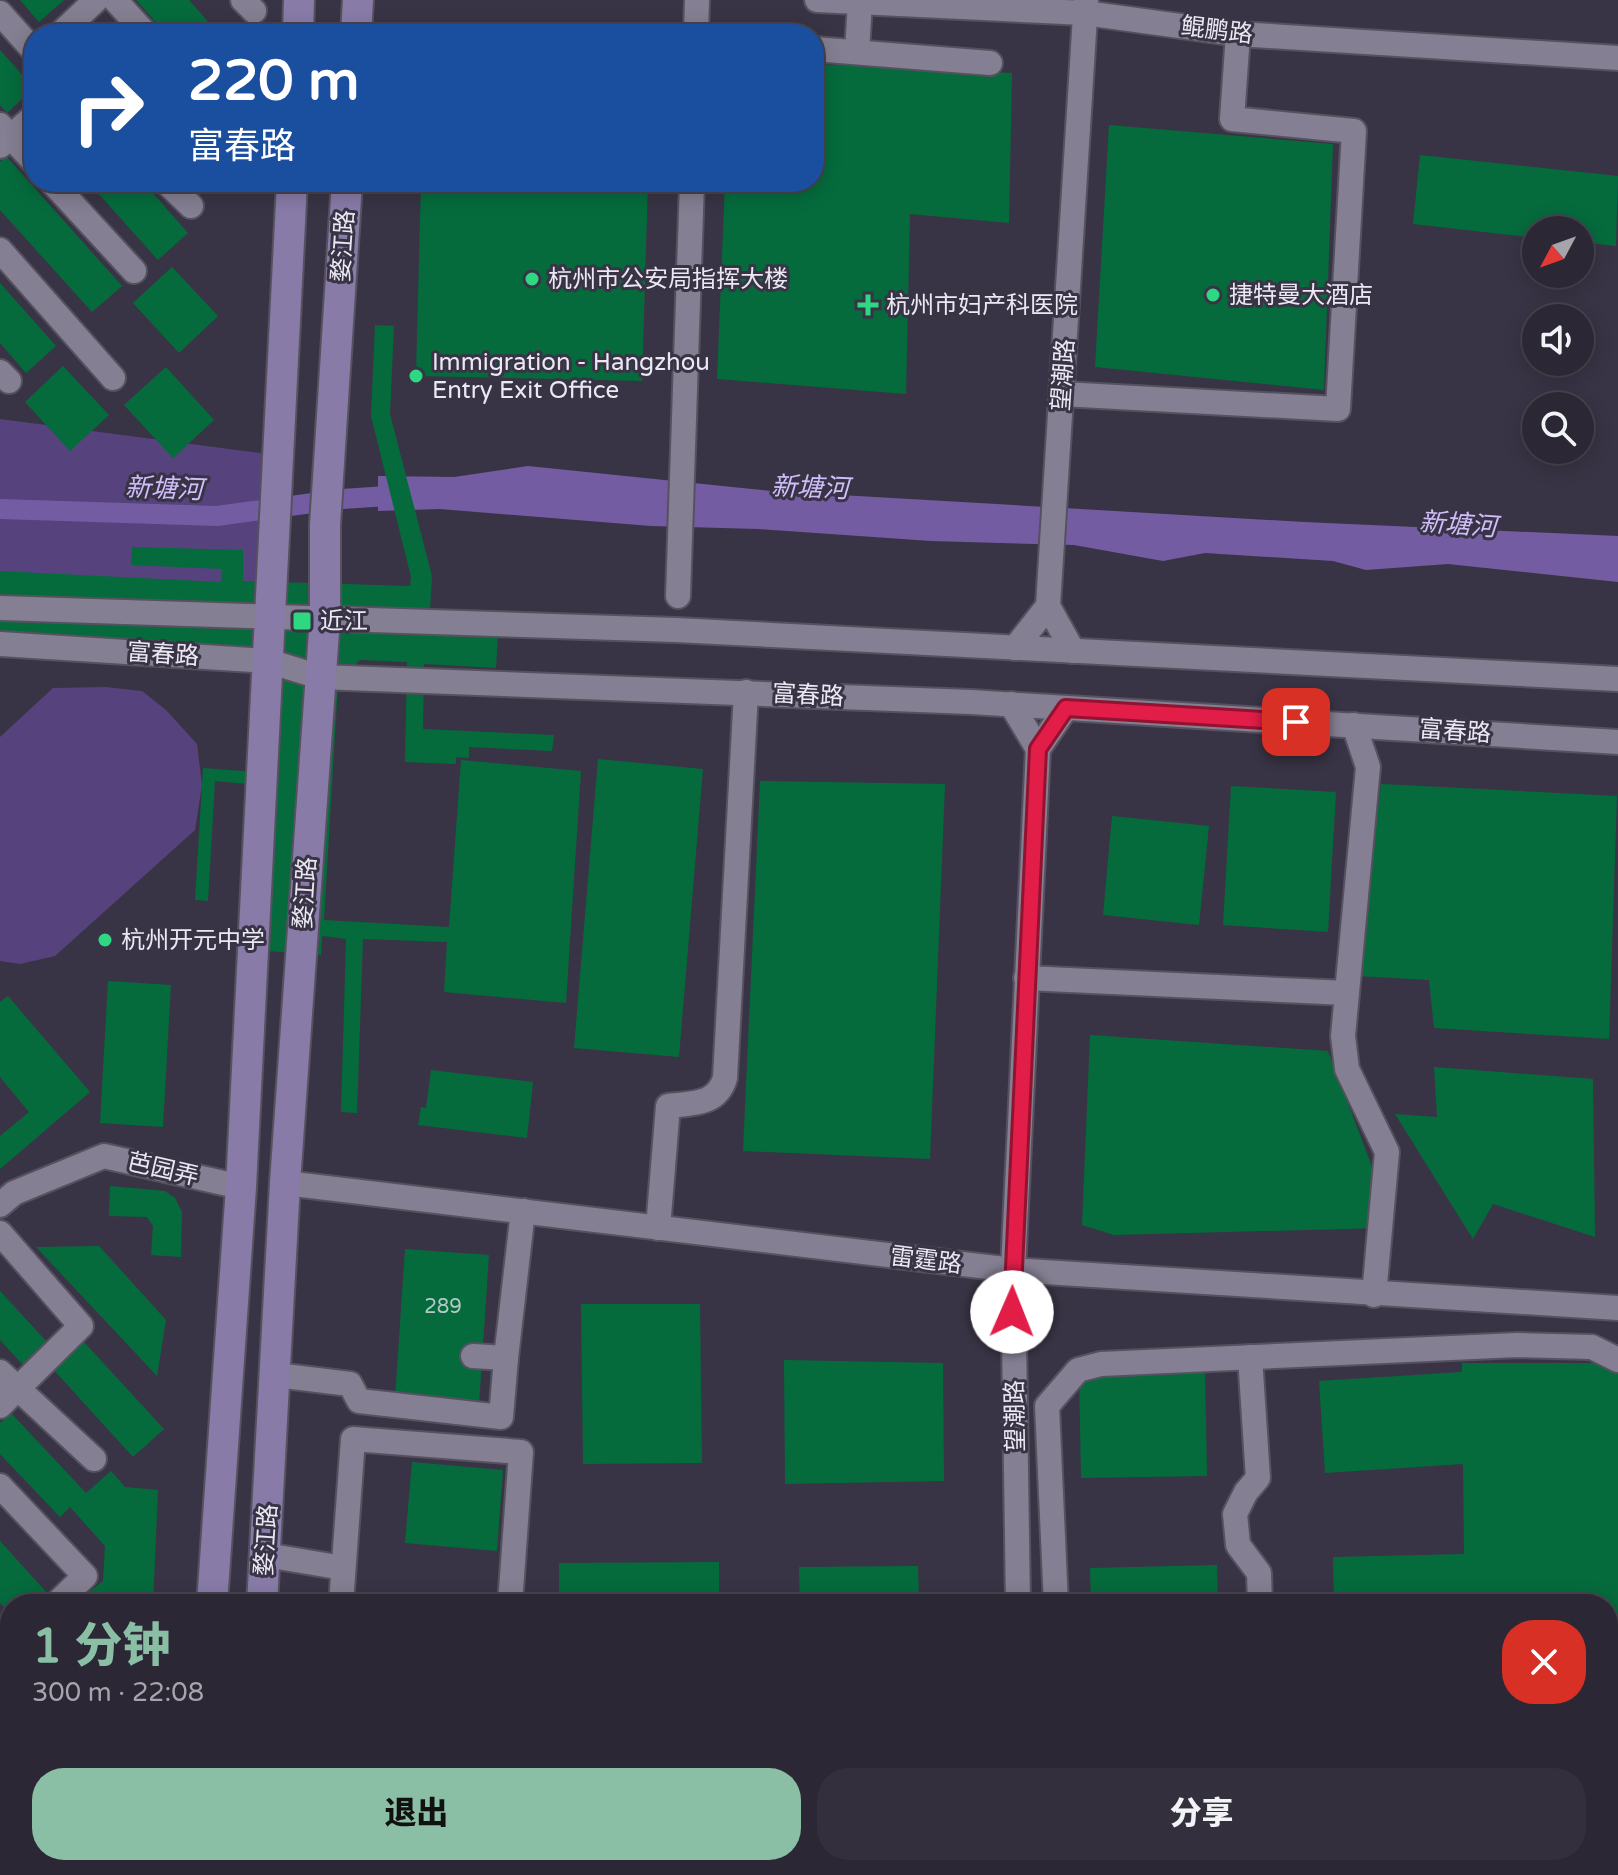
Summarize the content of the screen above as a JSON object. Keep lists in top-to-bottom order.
{
  "streets": {
    "main road": ["婺江路"],
    "street": [
      "鲲鹏路",
      "望潮路",
      "富春路",
      "芭园弄",
      "雷霆路"
    ]
  },
  "crossings": [
    ["鲲鹏路", "望潮路"],
    ["婺江路", "富春路"],
    ["婺江路", "芭园弄"],
    ["婺江路", "雷霆路"],
    ["望潮路", "雷霆路"]
  ],
  "water": ["新塘河"],
  "places": {
    "other": [
      "杭州市公安局指挥大楼",
      "捷特曼大酒店",
      "Immigration - Hangzhou Entry Exit Office",
      "杭州开元中学"
    ],
    "health": ["杭州市妇产科医院"],
    "transit": ["近江"]
  },
  "house_numbers": ["289"],
  "north": "bottom left",
  "page": {
    "turn": ["220 m", "富春路"],
    "heading": ["1 分钟", "300 m · 22:08"],
    "buttons": ["退出", "分享"]
  }
}
